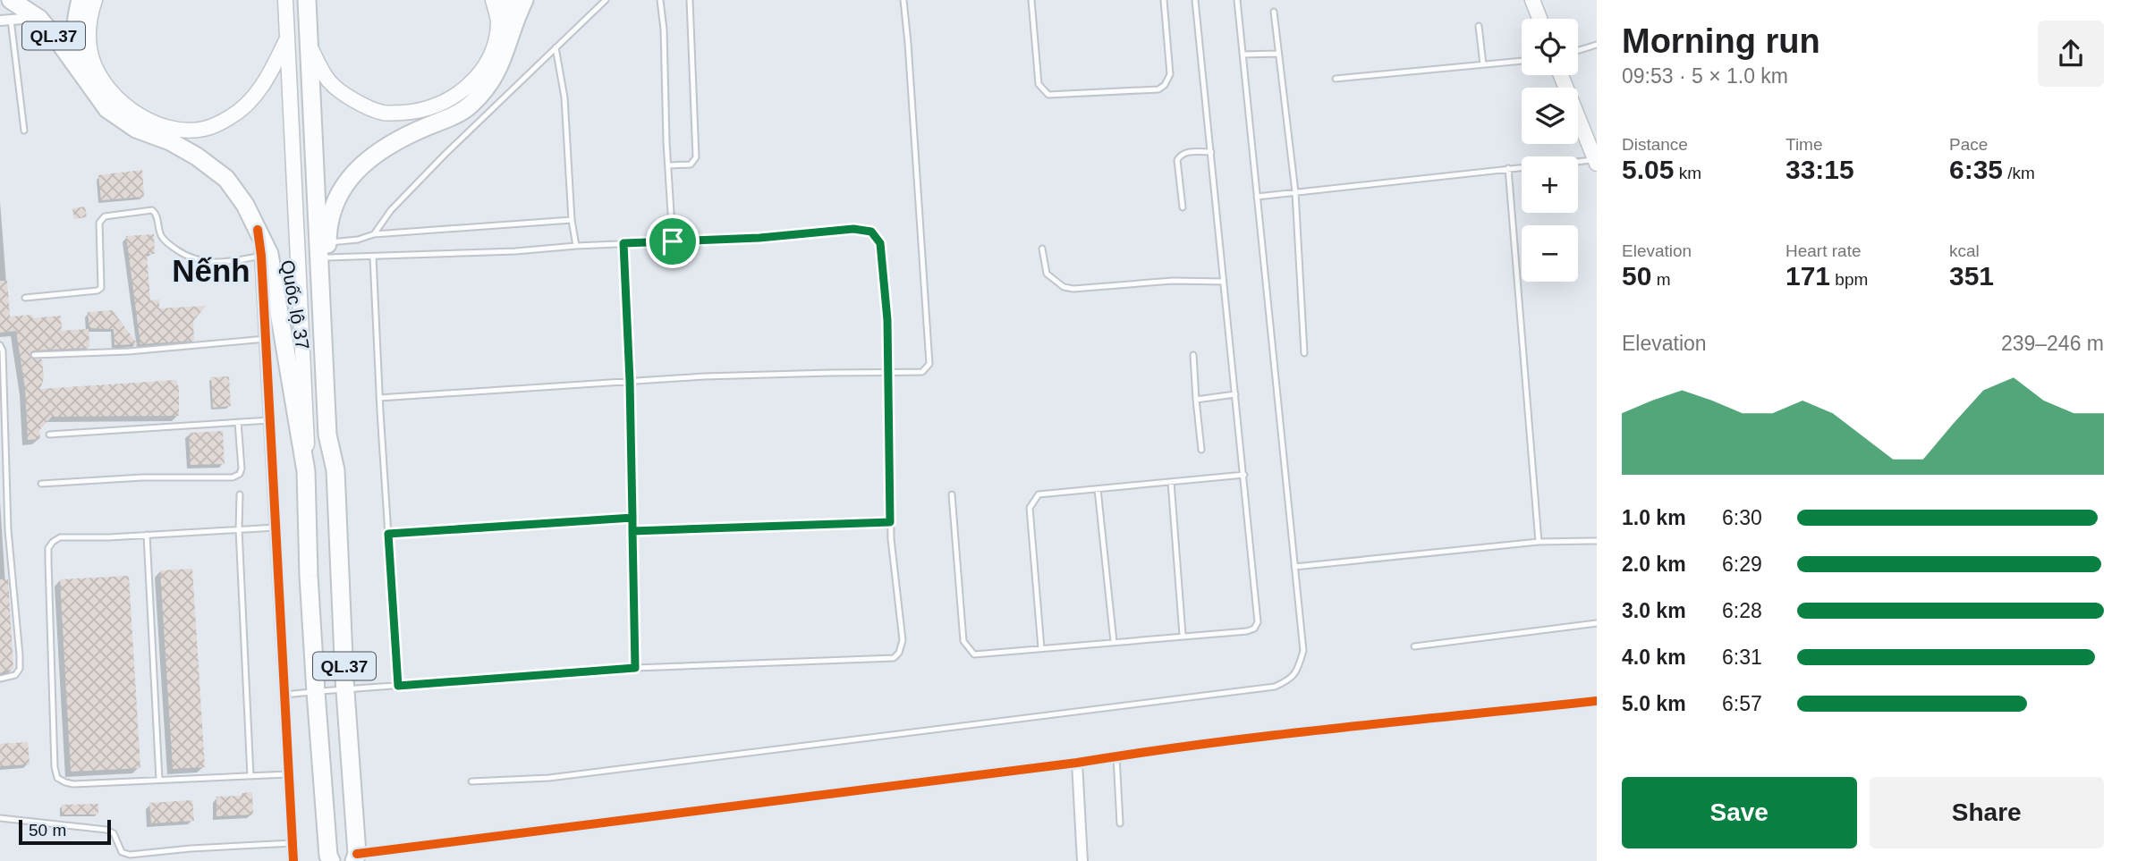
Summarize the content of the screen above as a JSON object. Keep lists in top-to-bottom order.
{
  "streets": {
    "highway": ["QL.37", "Quốc lộ 37"]
  },
  "districts": ["Nếnh"],
  "scale_bar": "50 m",
  "page": {
    "heading": ["Morning run", "09:53 · 5 × 1.0 km"],
    "map_buttons": ["+", "−"],
    "stats": [
      ["Distance", "5.05 km"],
      ["Time", "33:15"],
      ["Pace", "6:35 /km"],
      ["Elevation", "50 m"],
      ["Heart rate", "171 bpm"],
      ["kcal", "351"]
    ],
    "chart": ["Elevation", "239–246 m"],
    "list": [
      {
        "name": "1.0 km",
        "note": "6:30"
      },
      {
        "name": "2.0 km",
        "note": "6:29"
      },
      {
        "name": "3.0 km",
        "note": "6:28"
      },
      {
        "name": "4.0 km",
        "note": "6:31"
      },
      {
        "name": "5.0 km",
        "note": "6:57"
      }
    ],
    "buttons": ["Save", "Share"],
    "scale": "50 m"
  }
}
